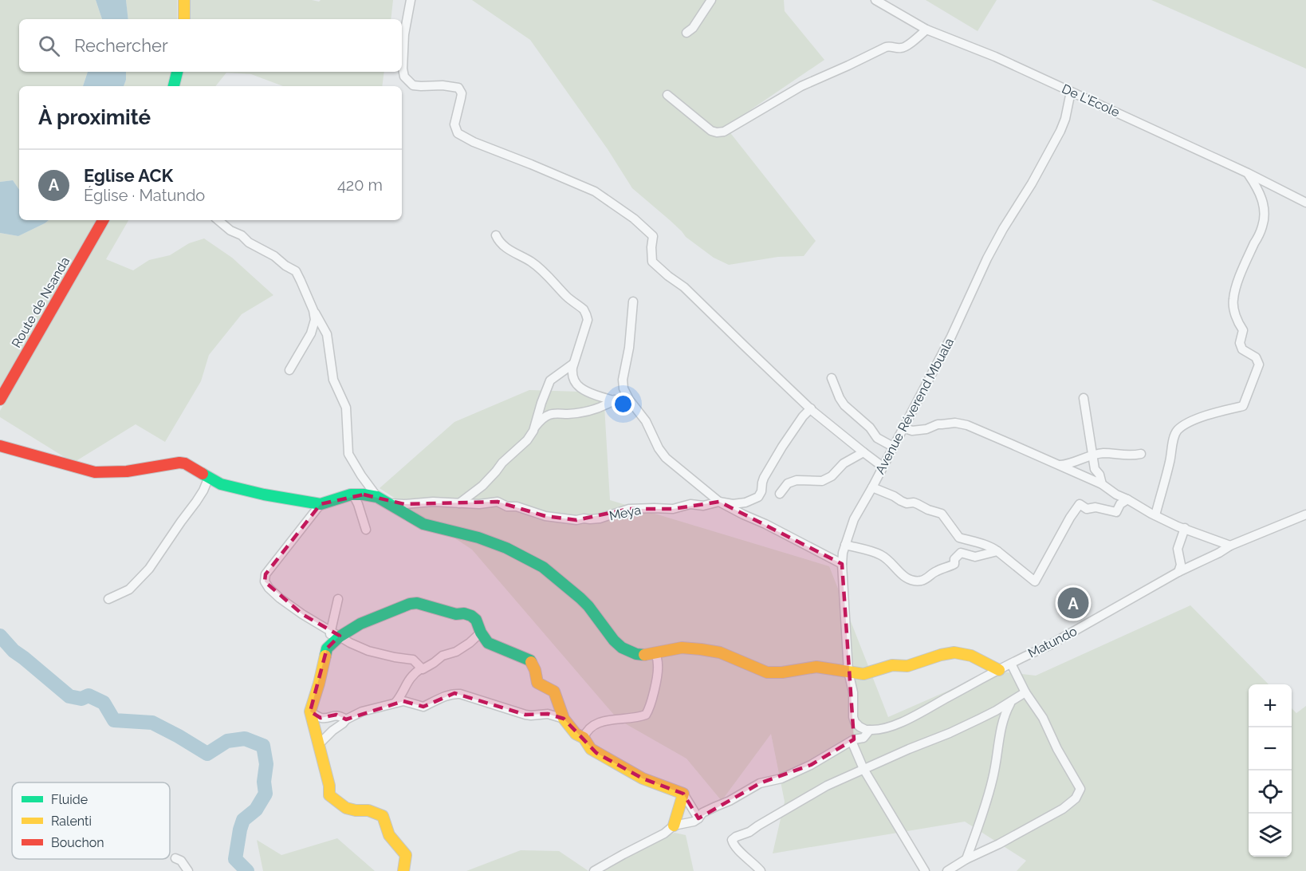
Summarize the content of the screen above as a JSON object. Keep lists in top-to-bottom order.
{
  "streets": {
    "street": [
      "De L'Ecole",
      "Route de Nsanda",
      "Avenue Réverend Mbuala",
      "Meya",
      "Matundo"
    ]
  },
  "crossings": [
    ["De L'Ecole", "Avenue Réverend Mbuala"],
    ["Avenue Réverend Mbuala", "Matundo"]
  ],
  "legend": ["Fluide", "Ralenti", "Bouchon"],
  "page": {
    "search": "Rechercher",
    "heading": "À proximité",
    "list": [
      {
        "mark": "A",
        "name": "Eglise ACK",
        "note": "Église · Matundo",
        "value": "420 m"
      }
    ],
    "pins": "A",
    "map_buttons": ["+", "−"]
  }
}
